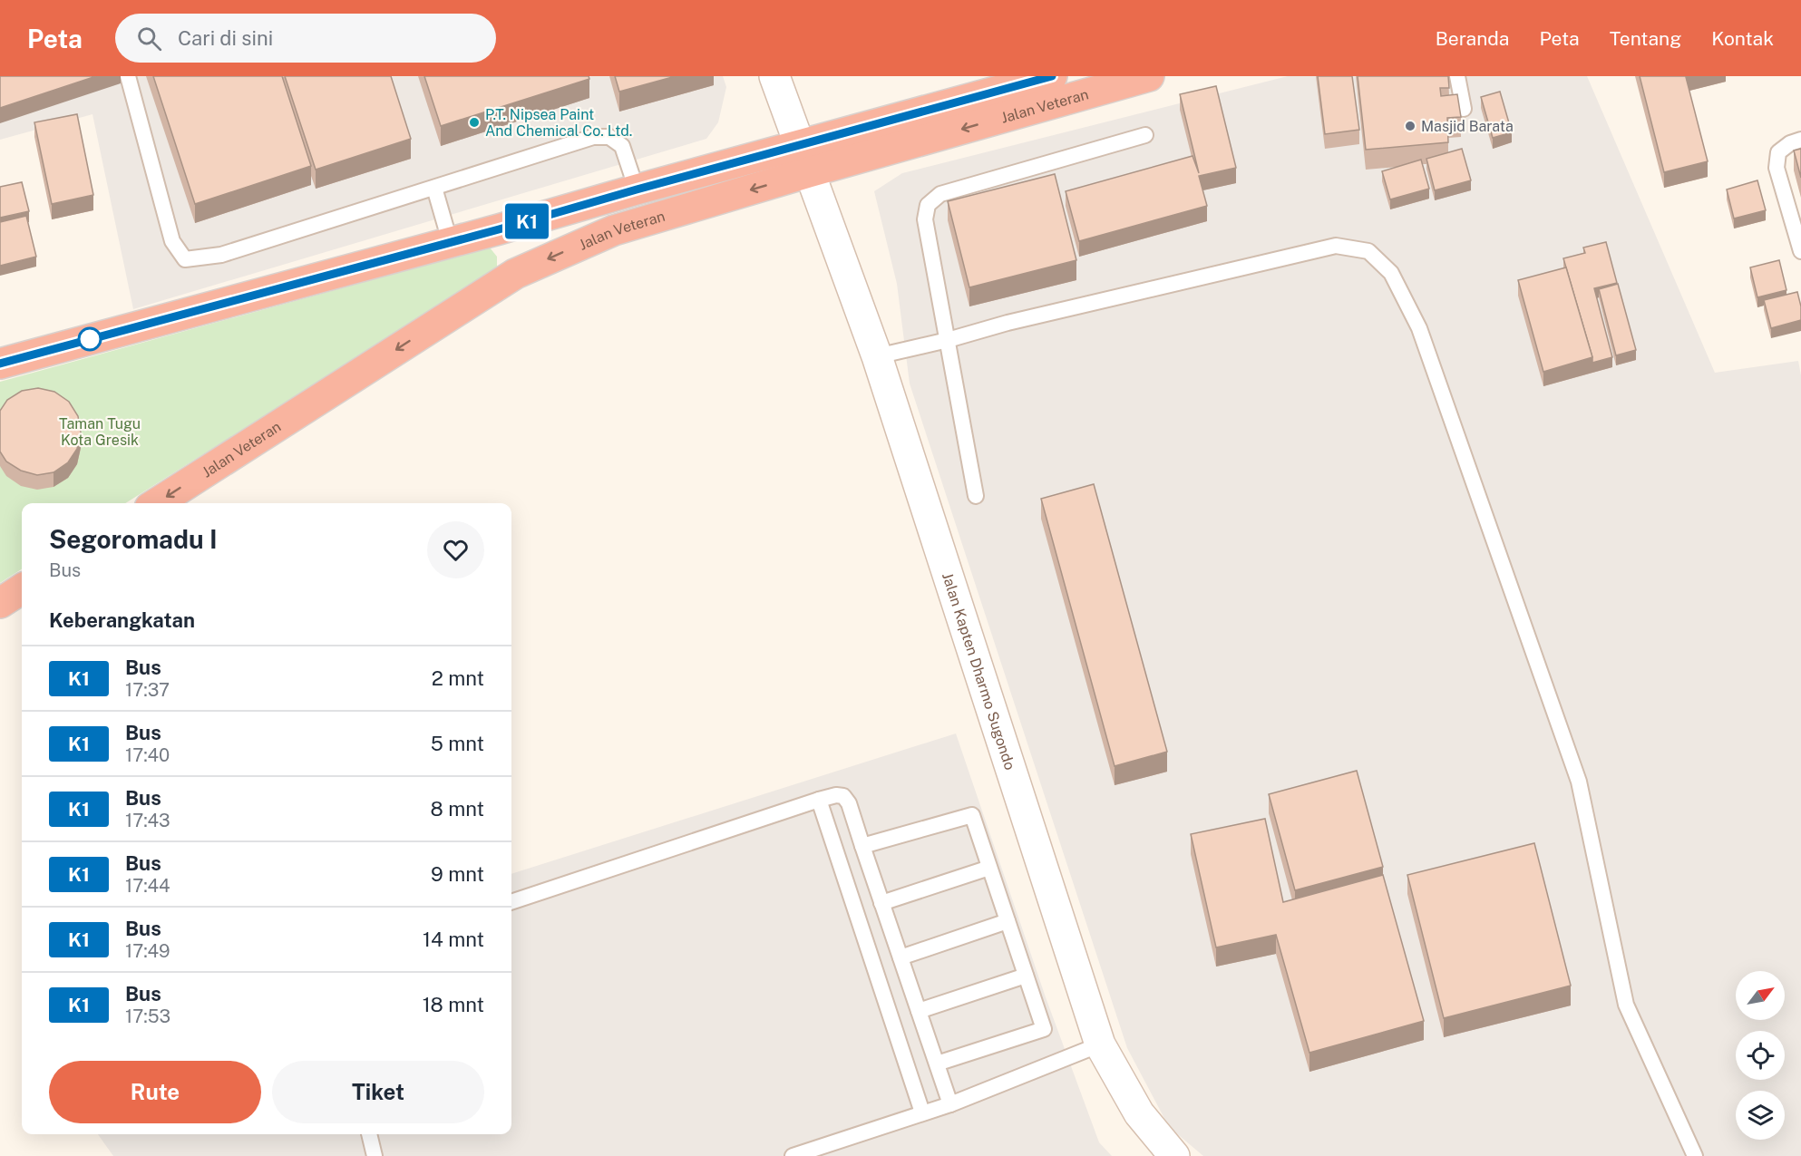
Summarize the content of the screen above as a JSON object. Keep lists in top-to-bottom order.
{
  "streets": {
    "highway": ["Jalan Veteran"],
    "main road": ["Jalan Kapten Dharmo Sugondo"]
  },
  "crossings": [
    ["Jalan Veteran", "Jalan Kapten Dharmo Sugondo"]
  ],
  "parks": ["Taman Tugu Kota Gresik"],
  "places": ["P.T. Nipsea Paint And Chemical Co. Ltd.", "Masjid Barata"],
  "lines": ["bus line K1"],
  "north": "top right",
  "page": {
    "header": "Peta",
    "search": "Cari di sini",
    "nav": [
      "Beranda",
      "Peta",
      "Tentang",
      "Kontak"
    ],
    "on_map": "K1",
    "heading": [
      ["Segoromadu I", "Bus"],
      "Keberangkatan"
    ],
    "list": [
      {
        "mark": "K1",
        "name": "Bus",
        "note": "17:37",
        "value": "2 mnt"
      },
      {
        "mark": "K1",
        "name": "Bus",
        "note": "17:40",
        "value": "5 mnt"
      },
      {
        "mark": "K1",
        "name": "Bus",
        "note": "17:43",
        "value": "8 mnt"
      },
      {
        "mark": "K1",
        "name": "Bus",
        "note": "17:44",
        "value": "9 mnt"
      },
      {
        "mark": "K1",
        "name": "Bus",
        "note": "17:49",
        "value": "14 mnt"
      },
      {
        "mark": "K1",
        "name": "Bus",
        "note": "17:53",
        "value": "18 mnt"
      }
    ],
    "buttons": ["Rute", "Tiket"]
  }
}
